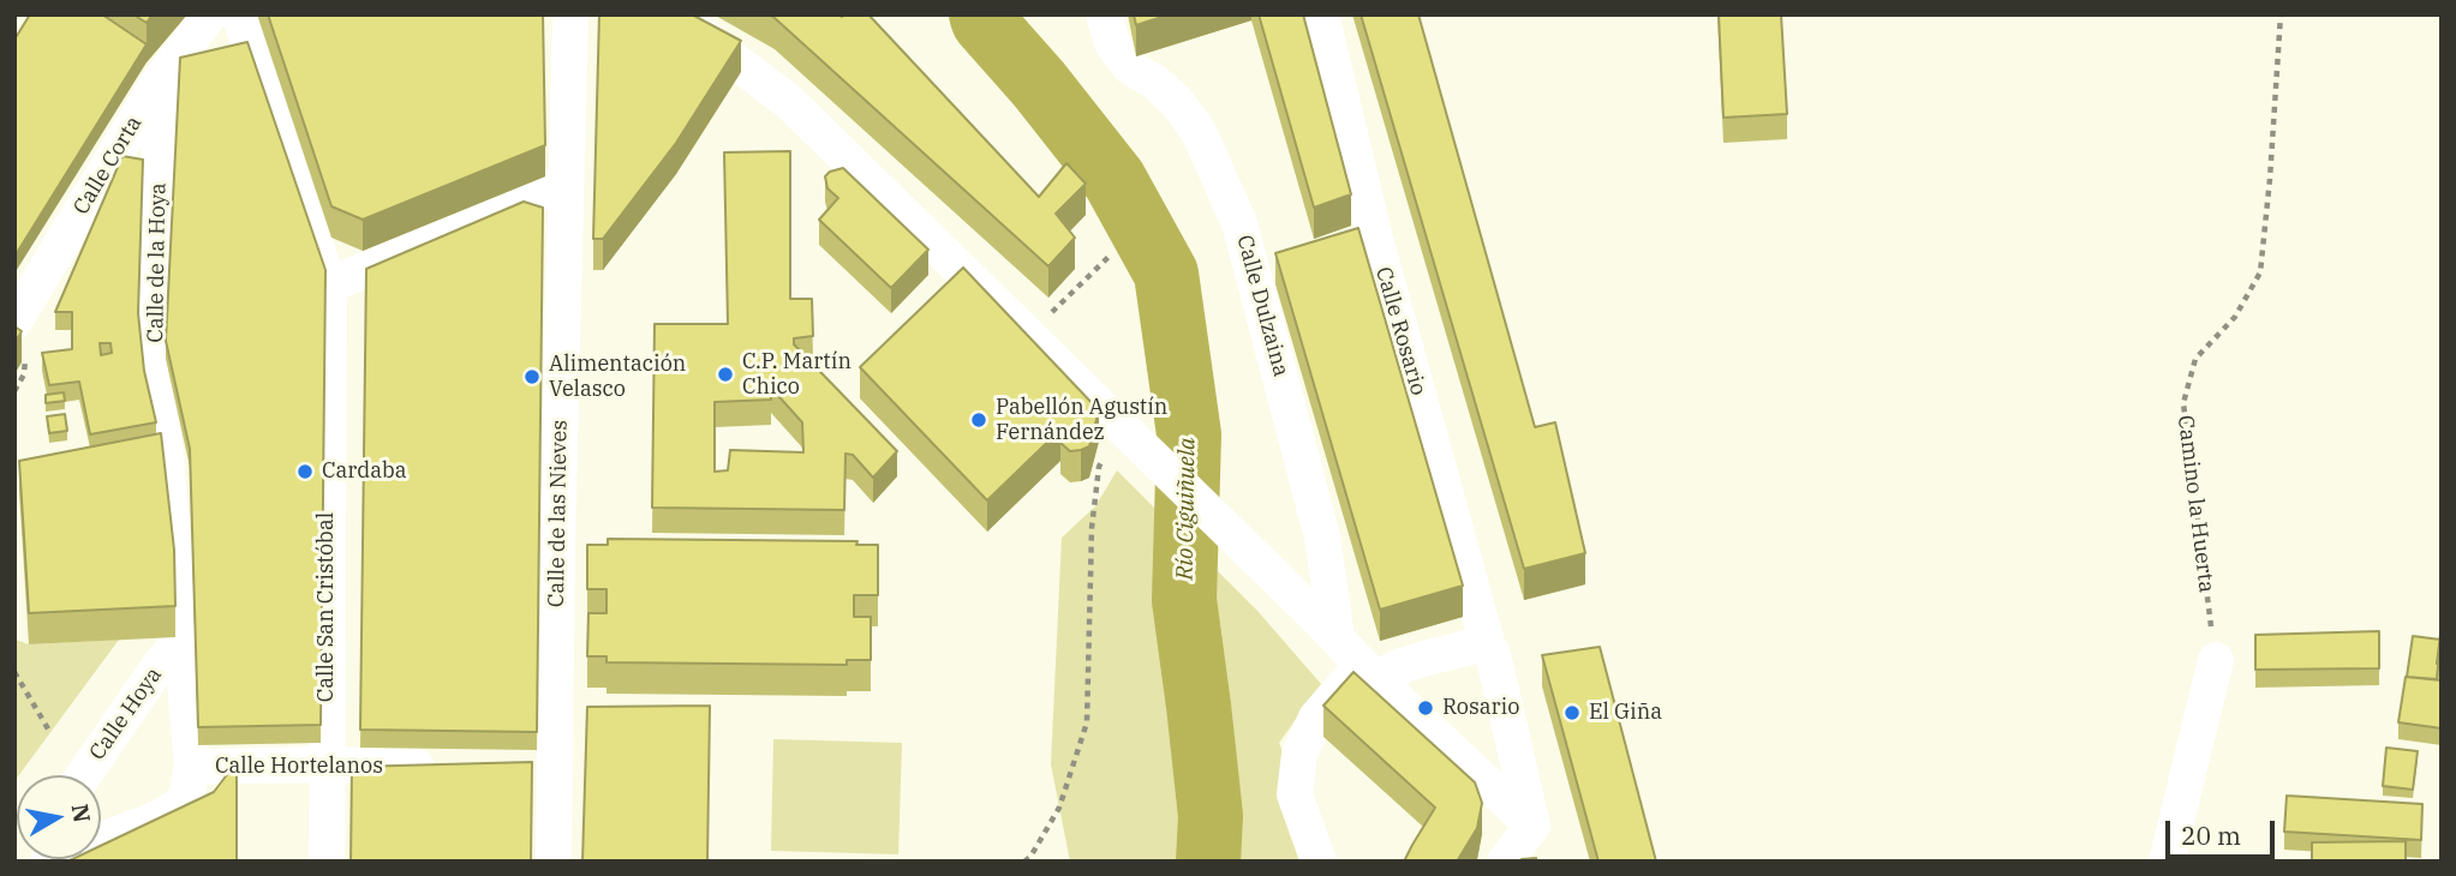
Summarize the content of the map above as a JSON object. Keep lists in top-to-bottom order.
{
  "streets": {
    "street": [
      "Calle Corta",
      "Calle de la Hoya",
      "Calle Dulzaina",
      "Calle Rosario",
      "Calle de las Nieves",
      "Calle San Cristóbal",
      "Calle Hoya",
      "Calle Hortelanos"
    ],
    "path": ["Camino la Huerta"]
  },
  "crossings": [
    ["Calle Corta", "Calle de la Hoya"],
    ["Calle de la Hoya", "Calle Hoya"],
    ["Calle de la Hoya", "Calle Hortelanos"],
    ["Calle San Cristóbal", "Calle Hortelanos"]
  ],
  "water": ["Río Ciguiñuela"],
  "places": [
    "C.P. Martín Chico",
    "Alimentación Velasco",
    "Pabellón Agustín Fernández",
    "Cardaba",
    "Rosario",
    "El Giña"
  ],
  "scale_bar": "20 m",
  "north": "right"
}
